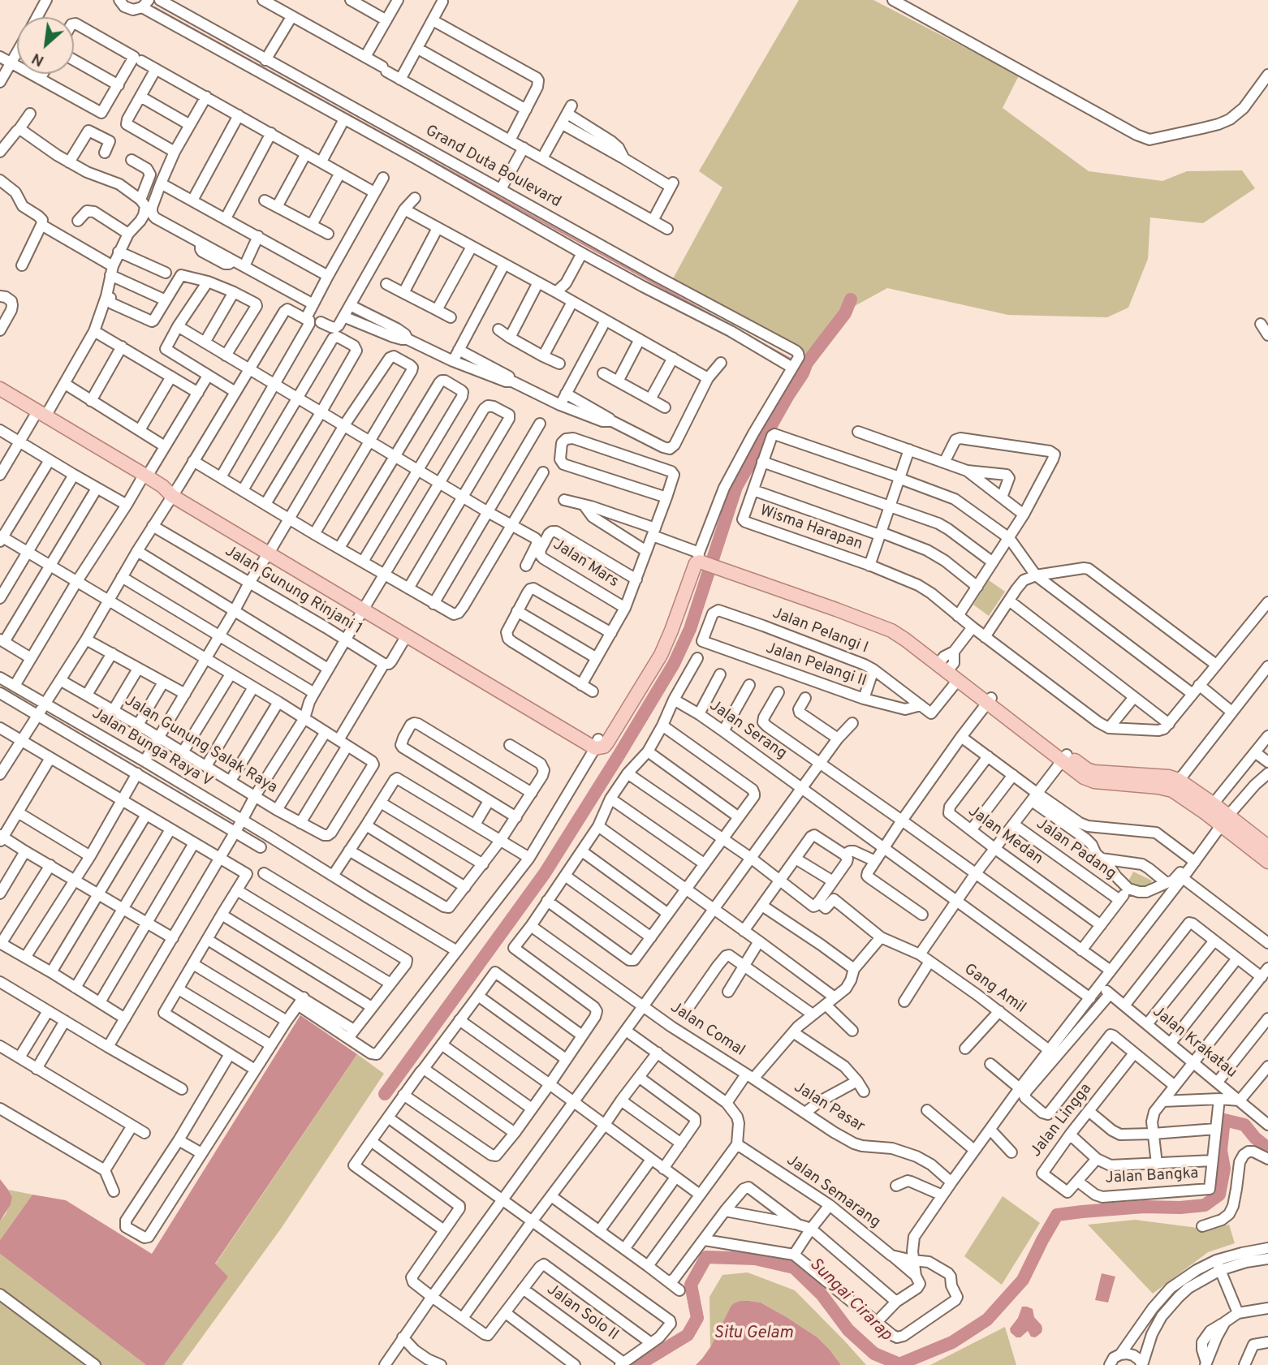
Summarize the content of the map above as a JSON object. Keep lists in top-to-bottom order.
{
  "streets": {
    "street": [
      "Grand Duta Boulevard",
      "Wisma Harapan",
      "Jalan Mars",
      "Jalan Gunung Rinjani 1",
      "Jalan Pelangi I",
      "Jalan Pelangi II",
      "Jalan Serang",
      "Jalan Gunung Salak Raya",
      "Jalan Bunga Raya V",
      "Jalan Medan",
      "Jalan Padang",
      "Gang Amil",
      "Jalan Comal",
      "Jalan Krakatau",
      "Jalan Pasar",
      "Jalan Lingga",
      "Jalan Bangka",
      "Jalan Semarang",
      "Jalan Solo II"
    ]
  },
  "crossings": [
    ["Jalan Pelangi I", "Jalan Pelangi II"],
    ["Jalan Comal", "Jalan Pasar"],
    ["Jalan Lingga", "Jalan Bangka"]
  ],
  "water": ["Sungai Cirarap", "Situ Gelam"],
  "north": "bottom left"
}
